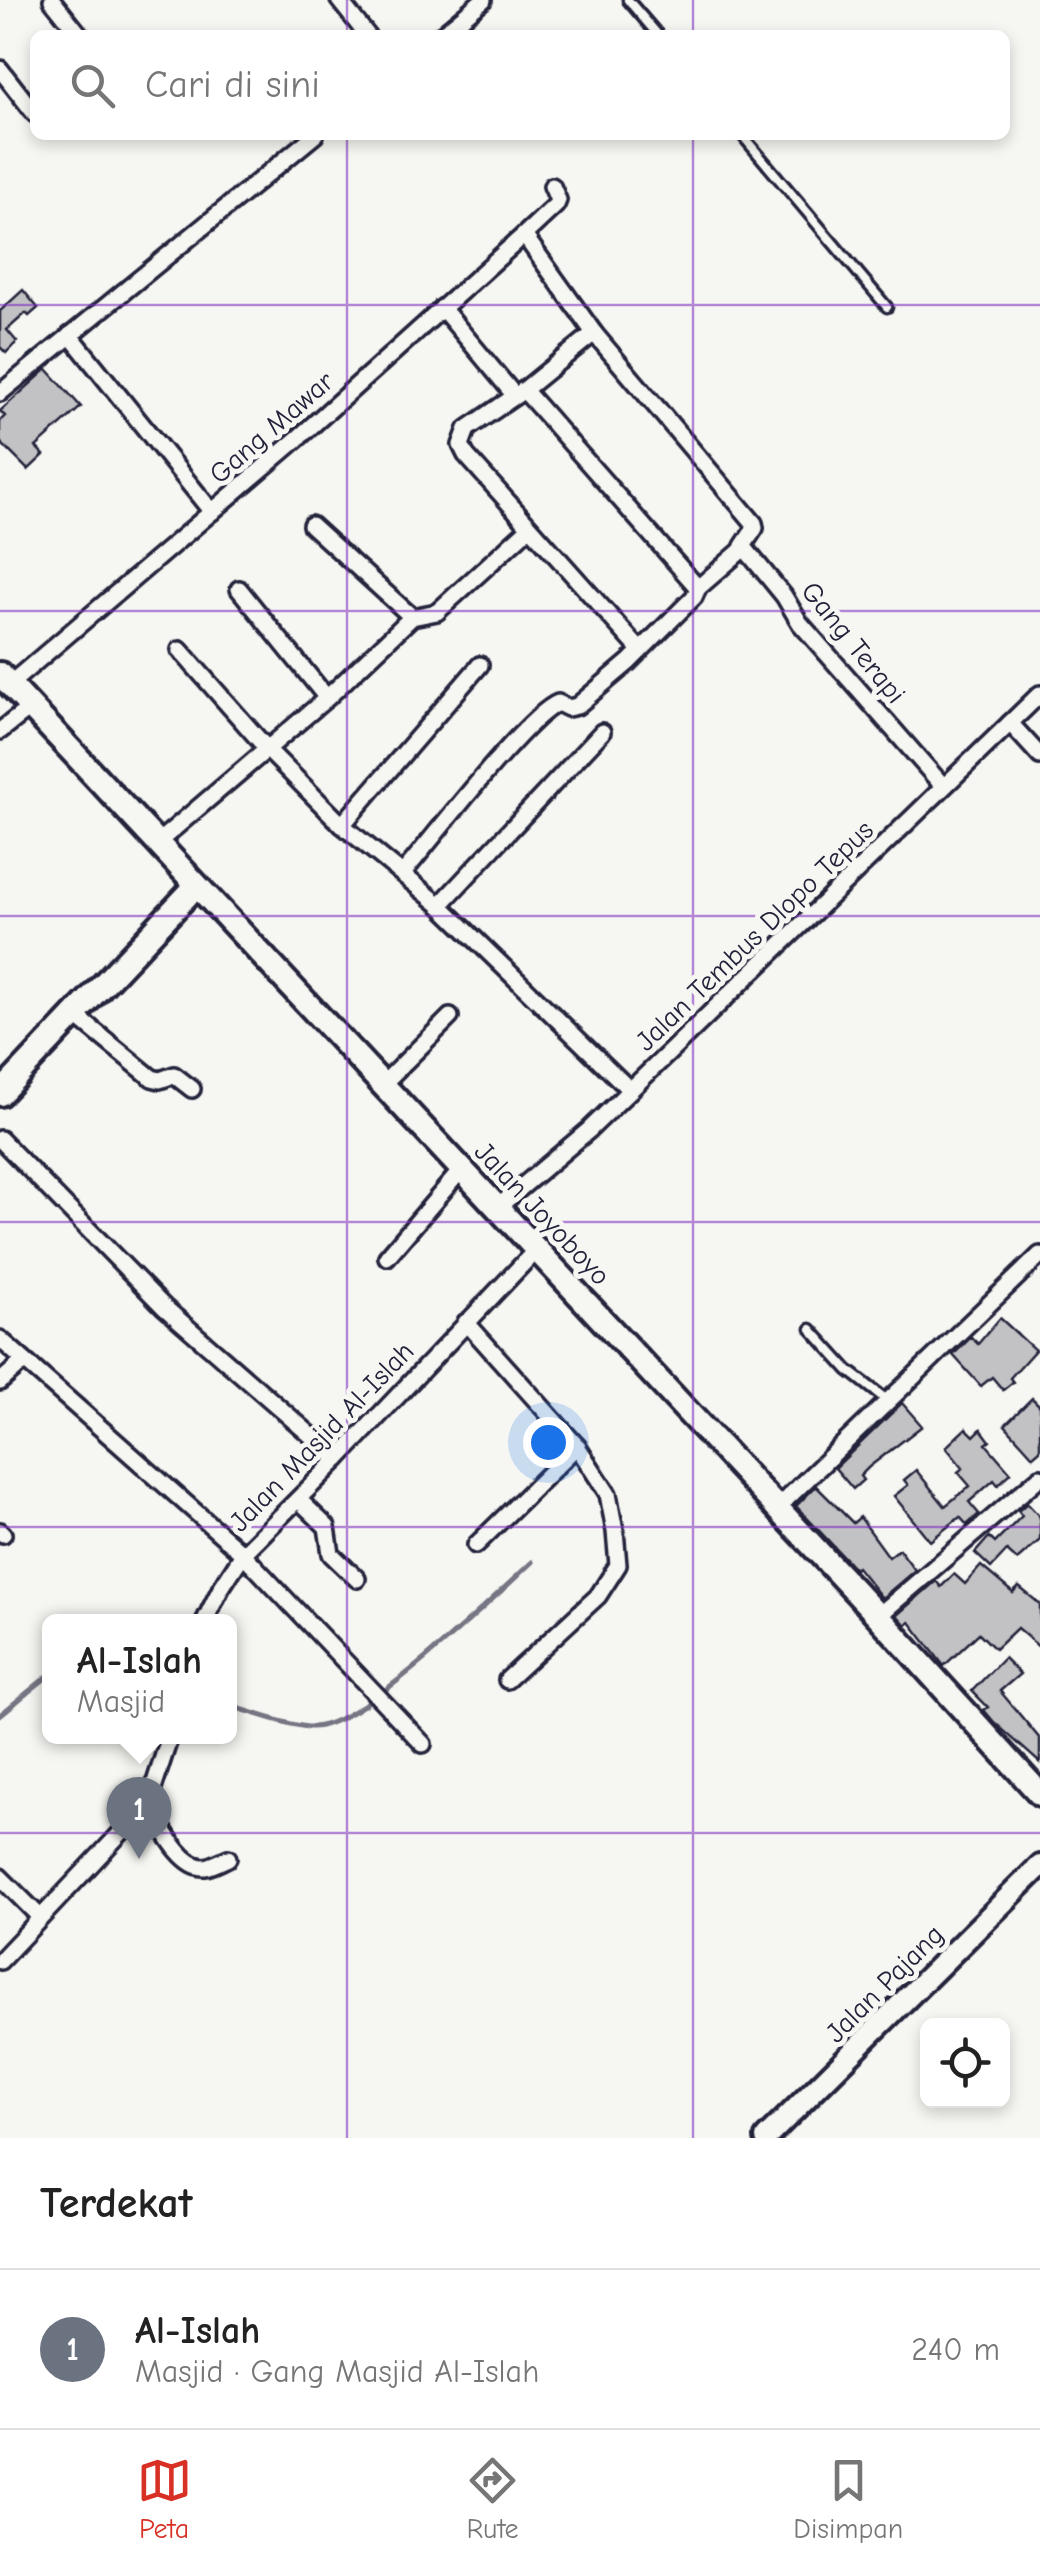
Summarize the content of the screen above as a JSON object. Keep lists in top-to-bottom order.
{
  "streets": {
    "main road": ["Jalan Joyoboyo"],
    "street": [
      "Gang Mawar",
      "Gang Terapi",
      "Jalan Tembus Dlopo Tepus",
      "Jalan Masjid Al-Islah",
      "Jalan Pajang"
    ]
  },
  "crossings": [
    ["Gang Mawar", "Jalan Joyoboyo"],
    ["Gang Terapi", "Jalan Tembus Dlopo Tepus"],
    ["Jalan Tembus Dlopo Tepus", "Jalan Joyoboyo"],
    ["Jalan Joyoboyo", "Jalan Masjid Al-Islah"]
  ],
  "page": {
    "search": "Cari di sini",
    "popup": ["Al-Islah", "Masjid"],
    "pins": "1",
    "heading": "Terdekat",
    "list": [
      {
        "mark": "1",
        "name": "Al-Islah",
        "note": "Masjid · Gang Masjid Al-Islah",
        "value": "240 m"
      }
    ],
    "nav": ["Peta", "Rute", "Disimpan"]
  }
}
